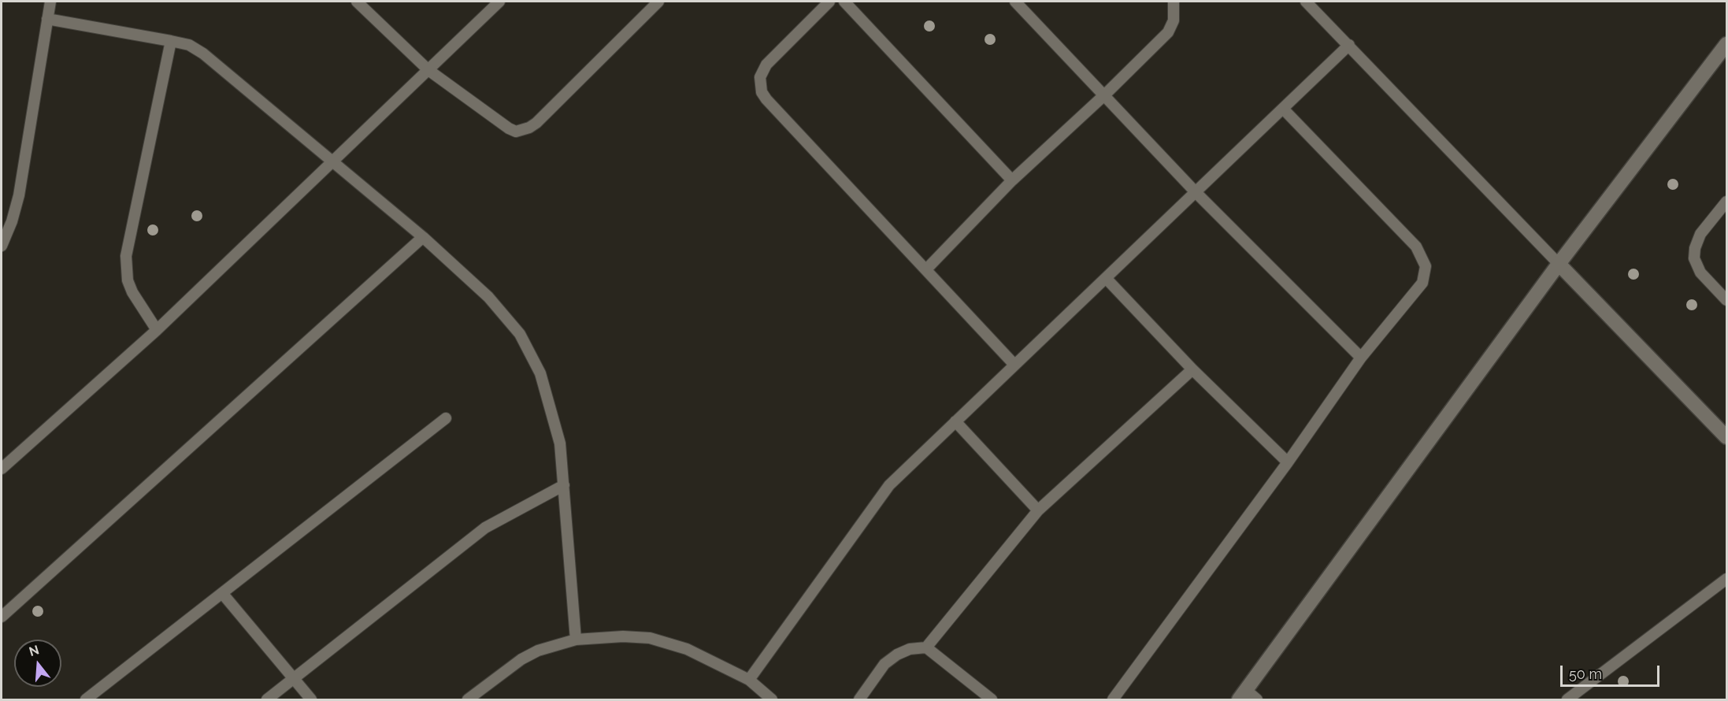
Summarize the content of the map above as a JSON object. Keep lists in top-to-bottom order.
{
  "scale_bar": "50 m",
  "north": "top"
}
